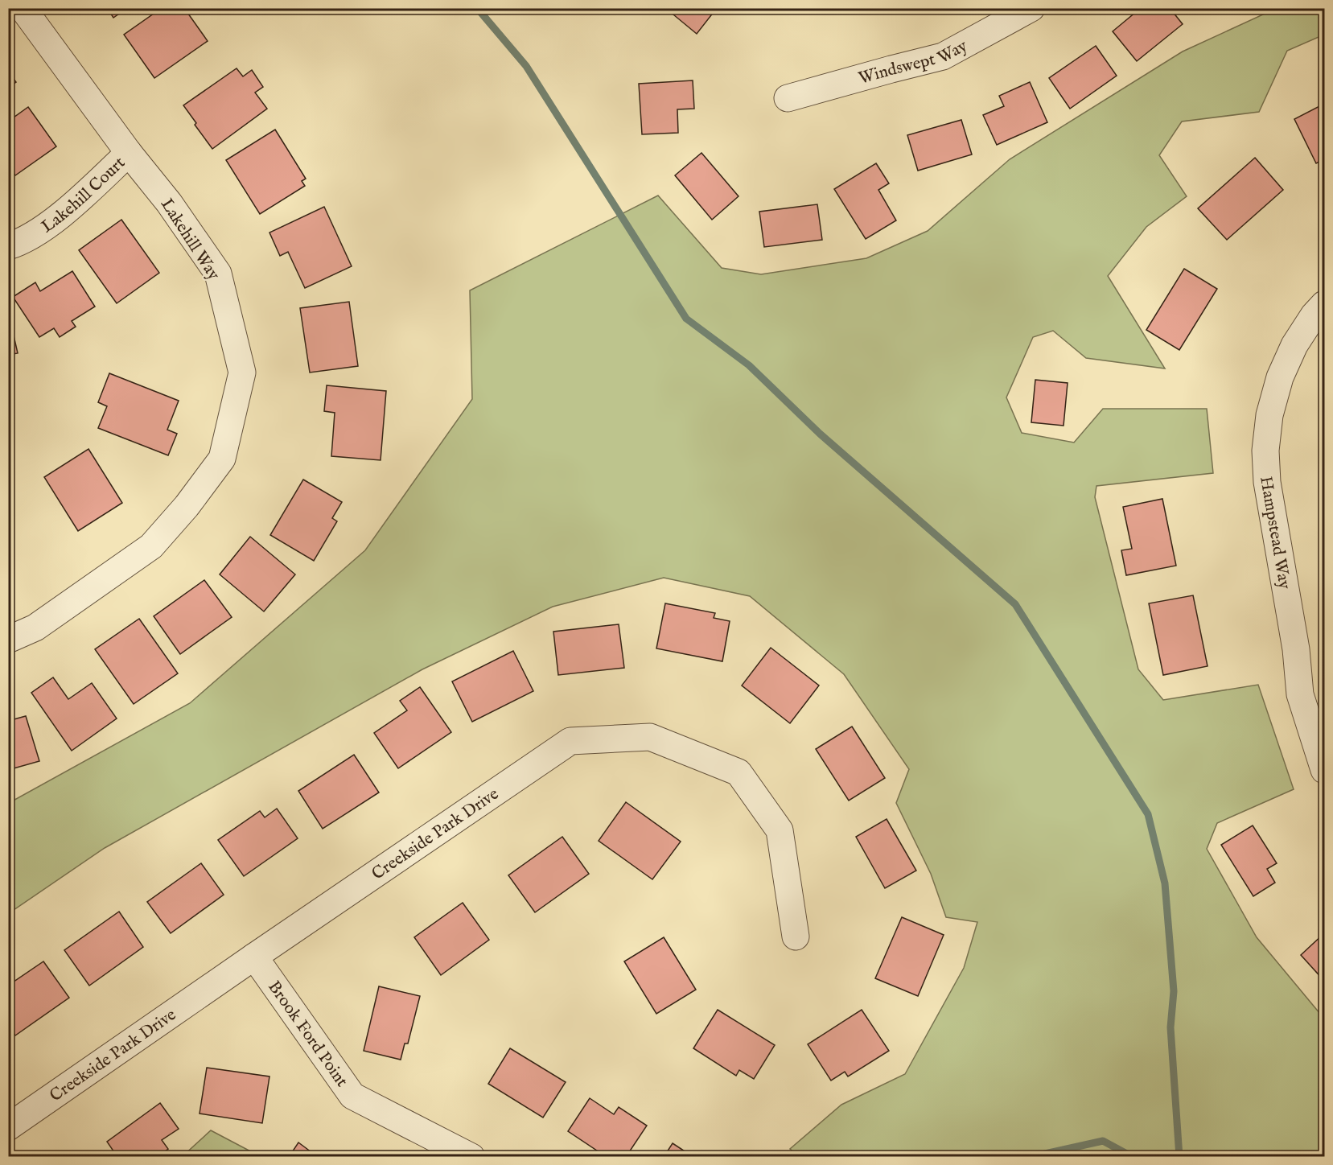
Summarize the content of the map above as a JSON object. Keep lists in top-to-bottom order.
{
  "streets": {
    "street": [
      "Windswept Way",
      "Lakehill Court",
      "Lakehill Way",
      "Hampstead Way",
      "Creekside Park Drive",
      "Brook Ford Point"
    ]
  },
  "crossings": [
    ["Lakehill Court", "Lakehill Way"],
    ["Creekside Park Drive", "Brook Ford Point"]
  ]
}
